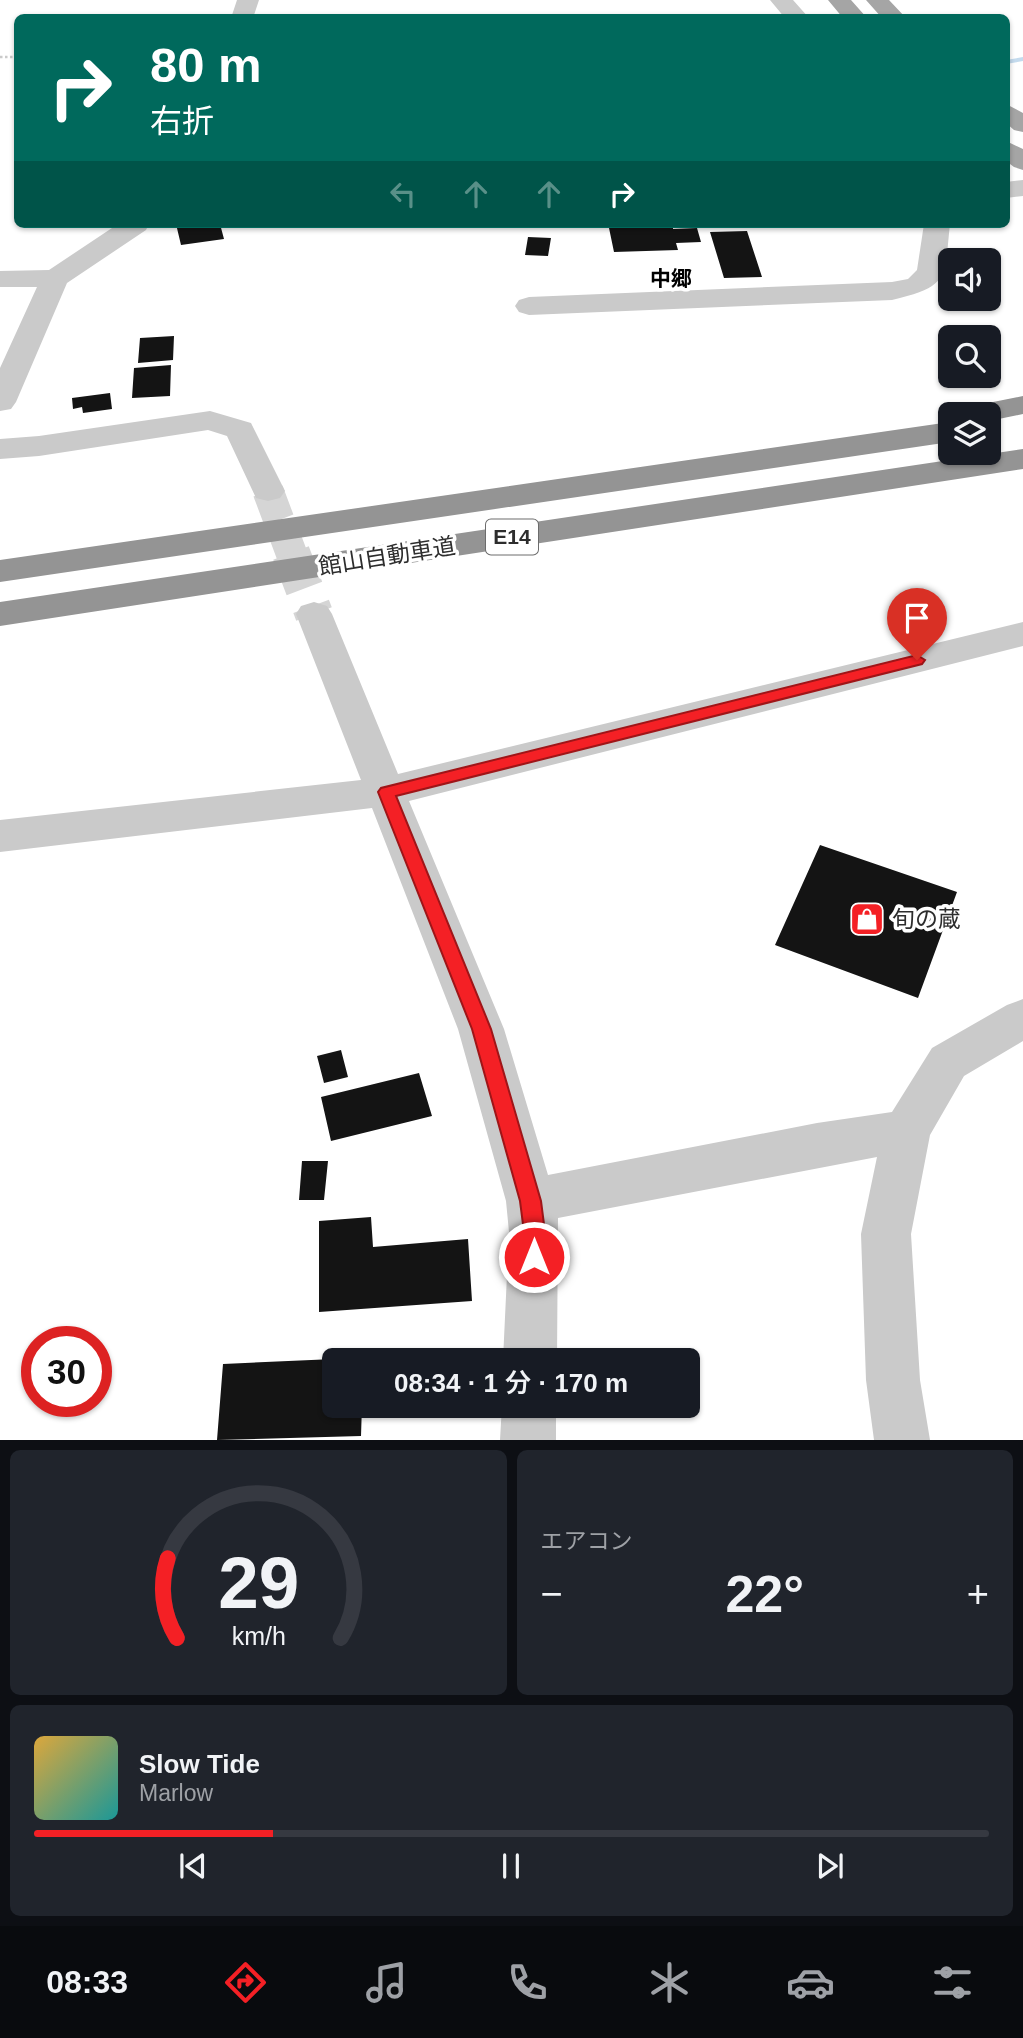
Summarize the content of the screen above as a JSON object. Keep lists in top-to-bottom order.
{
  "streets": {
    "highway": ["E14", "館山自動車道"]
  },
  "districts": ["中郷"],
  "places": {
    "shop": ["旬の蔵"]
  },
  "page": {
    "turn": ["80 m", "右折"],
    "limit": "30",
    "trip": "08:34 · 1 分 · 170 m",
    "tile": "エアコン",
    "heat": ["−", "22°", "+"],
    "song": ["Slow Tide", "Marlow"],
    "tabs": "08:33",
    "gauge": ["29", "km/h"]
  }
}
